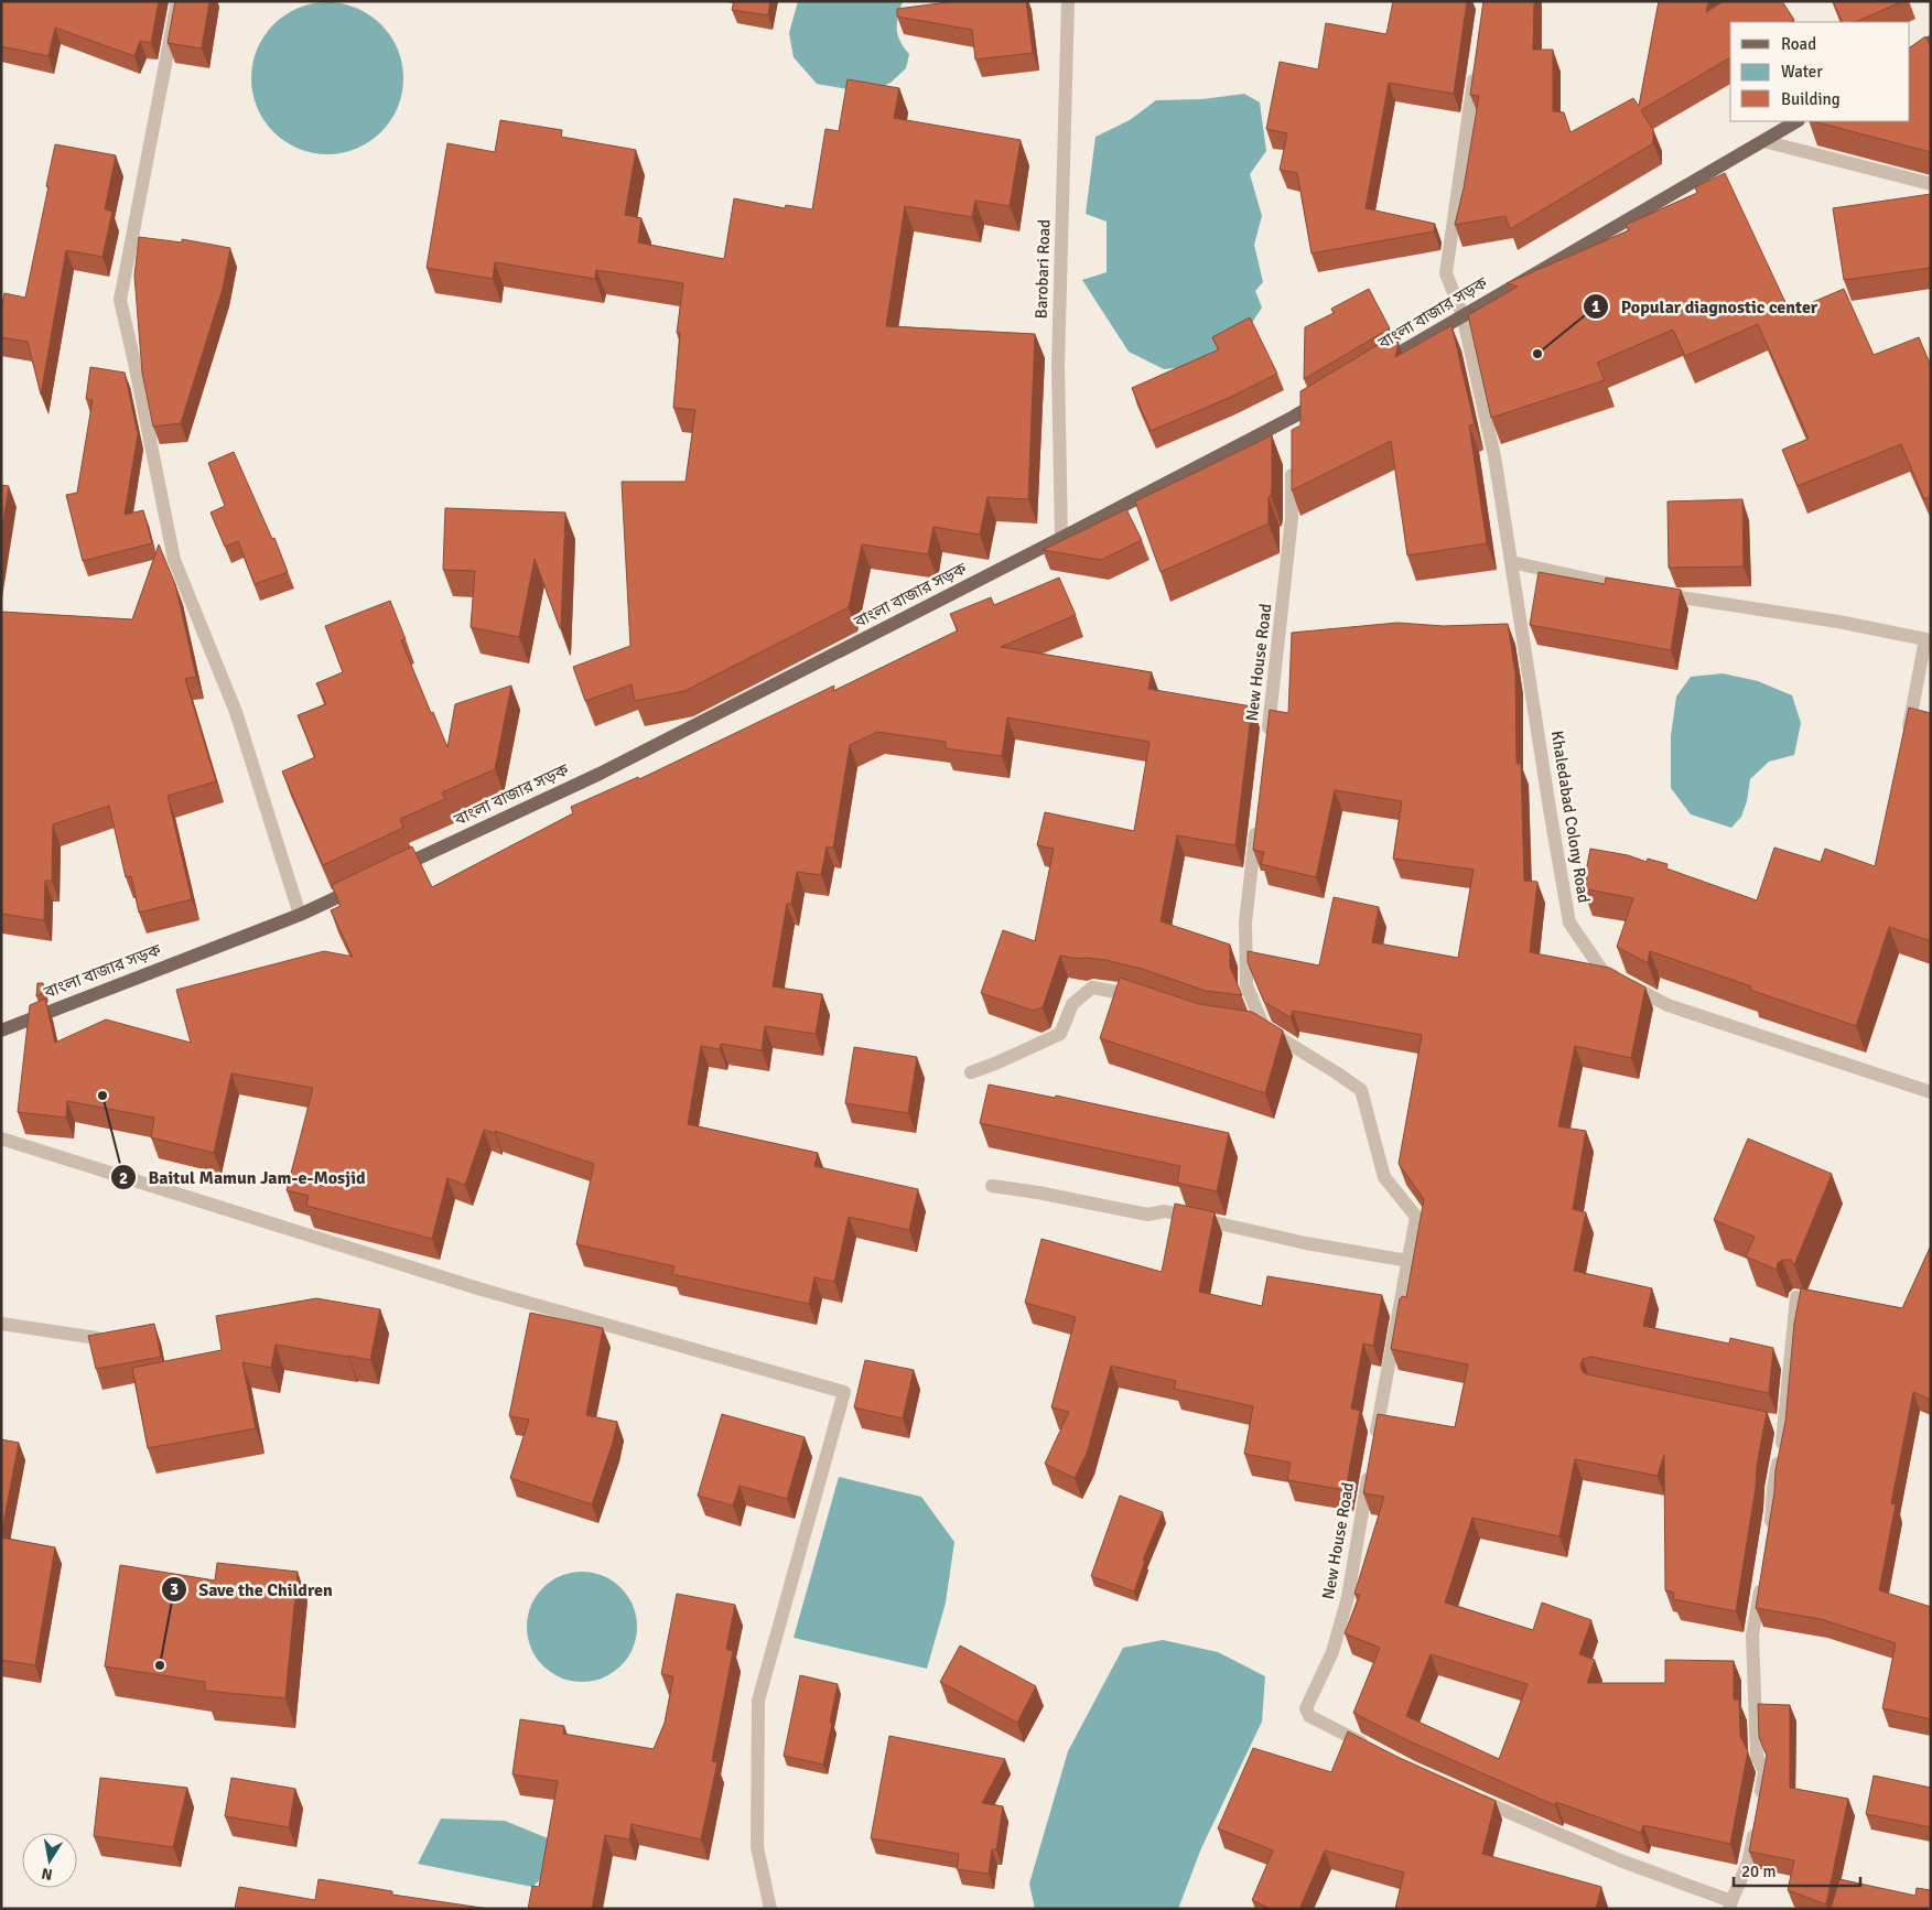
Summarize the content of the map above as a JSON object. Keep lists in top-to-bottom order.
{
  "streets": {
    "main road": ["বাংলা বাজার সড়ক"],
    "street": ["Barobari Road", "New House Road", "Khaledabad Colony Road"]
  },
  "crossings": [
    ["Barobari Road", "বাংলা বাজার সড়ক"],
    ["বাংলা বাজার সড়ক", "Khaledabad Colony Road"]
  ],
  "places": ["Popular diagnostic center", "Baitul Mamun Jam-e-Mosjid", "Save the Children"],
  "legend": ["Road", "Water", "Building"],
  "scale_bar": "20 m",
  "north": "bottom"
}
